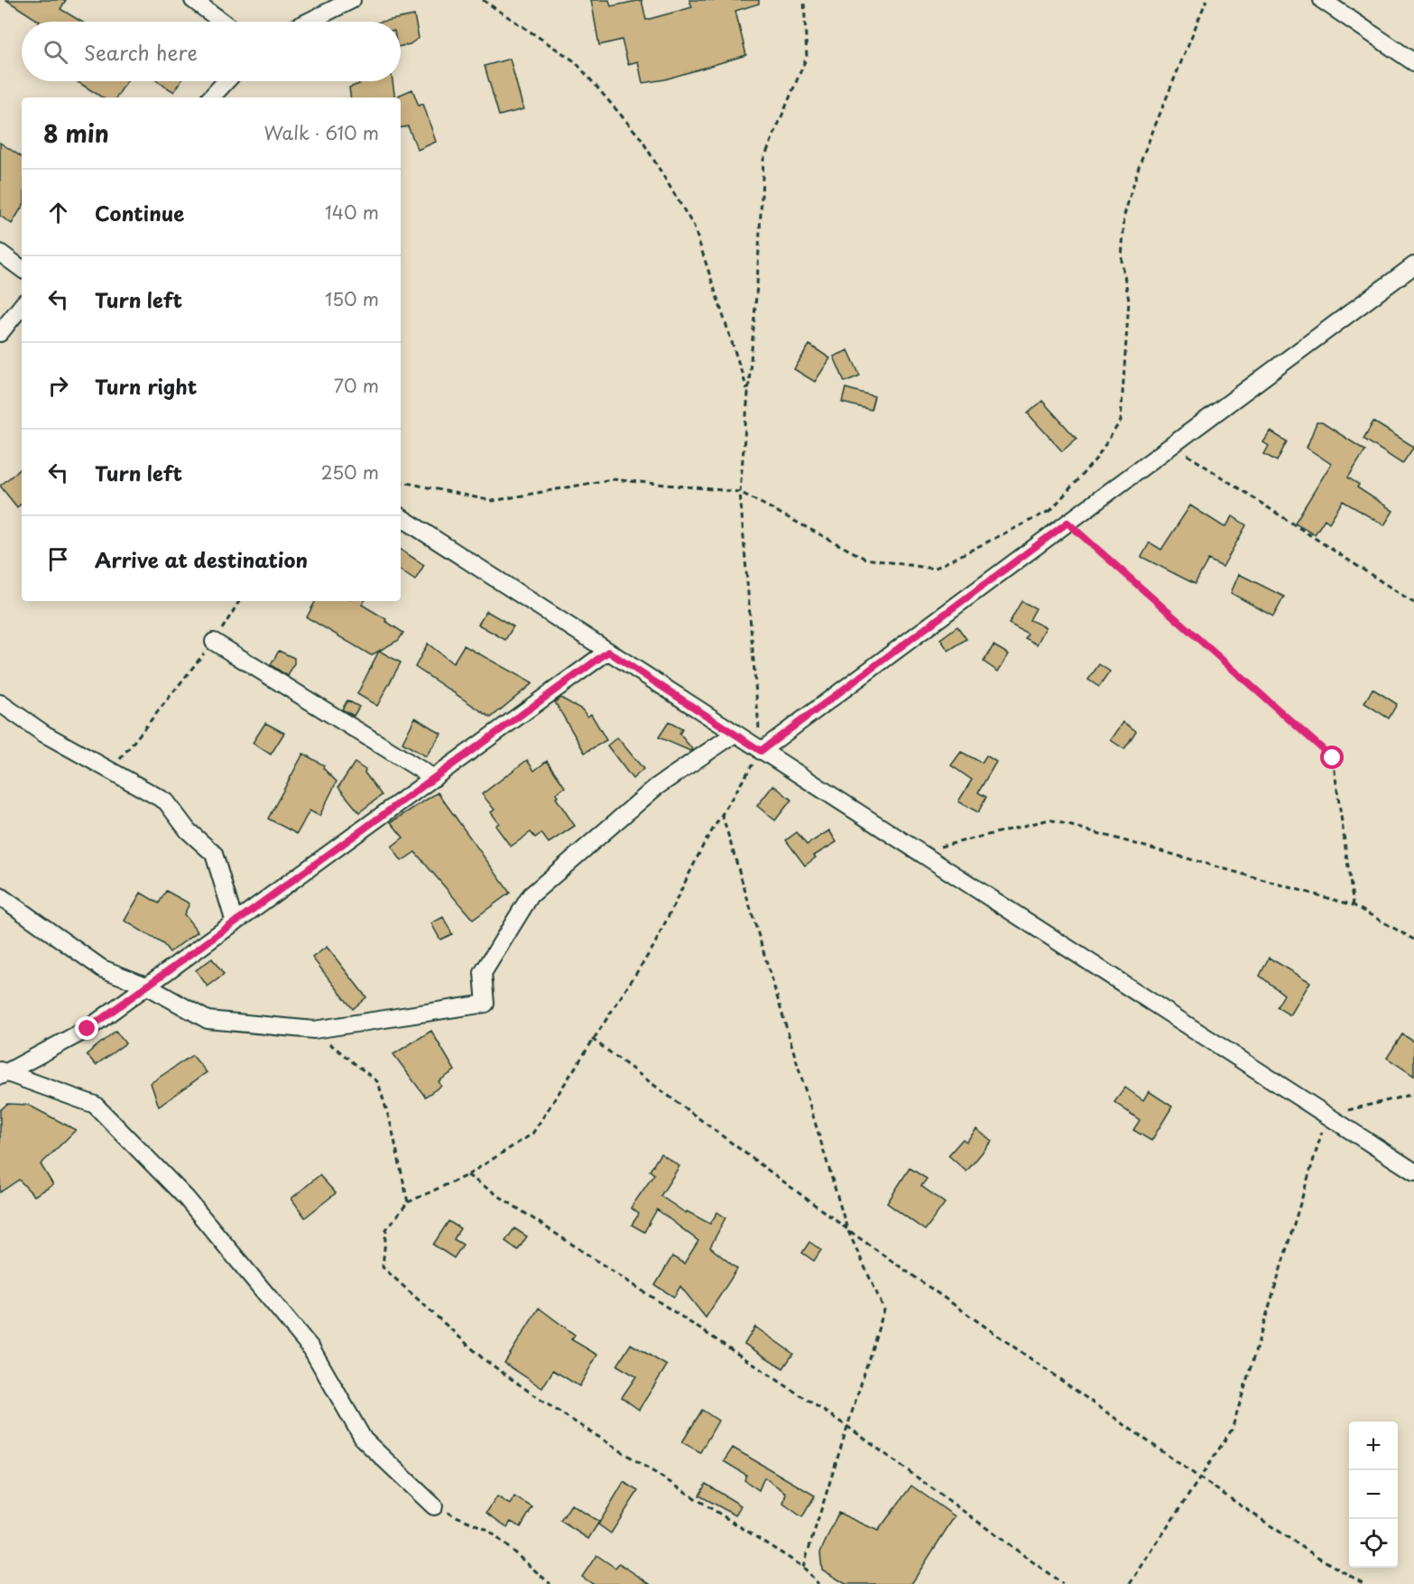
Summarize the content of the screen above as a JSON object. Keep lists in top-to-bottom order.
{
  "page": {
    "search": "Search here",
    "heading": ["8 min", "Walk · 610 m"],
    "list": [
      ["Continue", "140 m"],
      ["Turn left", "150 m"],
      ["Turn right", "70 m"],
      ["Turn left", "250 m"],
      "Arrive at destination"
    ],
    "map_buttons": ["+", "−"]
  }
}
